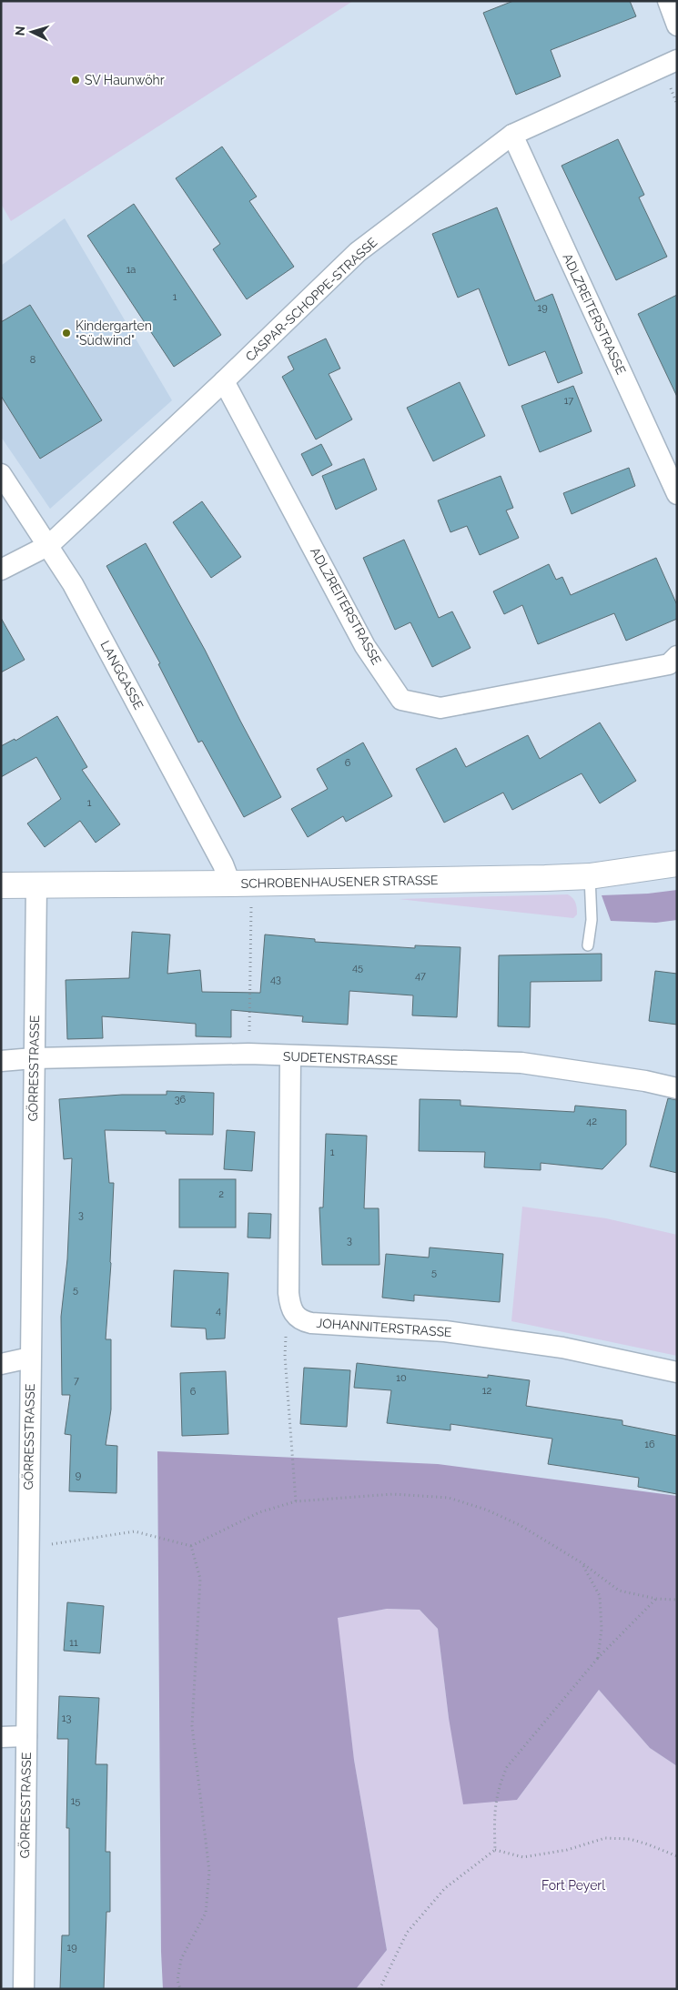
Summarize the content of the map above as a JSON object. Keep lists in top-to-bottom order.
{
  "streets": {
    "street": [
      "CASPAR-SCHOPPE-STRASSE",
      "ADLZREITERSTRASSE",
      "LANGGASSE",
      "SCHROBENHAUSENER STRASSE",
      "SUDETENSTRASSE",
      "GÖRRESSTRASSE",
      "JOHANNITERSTRASSE"
    ]
  },
  "crossings": [
    ["CASPAR-SCHOPPE-STRASSE", "ADLZREITERSTRASSE"],
    ["CASPAR-SCHOPPE-STRASSE", "LANGGASSE"],
    ["LANGGASSE", "SCHROBENHAUSENER STRASSE"],
    ["SCHROBENHAUSENER STRASSE", "GÖRRESSTRASSE"],
    ["SUDETENSTRASSE", "GÖRRESSTRASSE"],
    ["SUDETENSTRASSE", "JOHANNITERSTRASSE"]
  ],
  "parks": ["Fort Peyerl"],
  "places": ["SV Haunwöhr", "Kindergarten \"Südwind\""],
  "house_numbers": [
    "1a",
    "1",
    "19",
    "8",
    "17",
    "6",
    "1",
    "45",
    "47",
    "43",
    "36",
    "42",
    "1",
    "2",
    "3",
    "3",
    "5",
    "5",
    "4",
    "10",
    "7",
    "12",
    "6",
    "16",
    "9",
    "11",
    "13",
    "15",
    "19"
  ],
  "north": "left"
}
